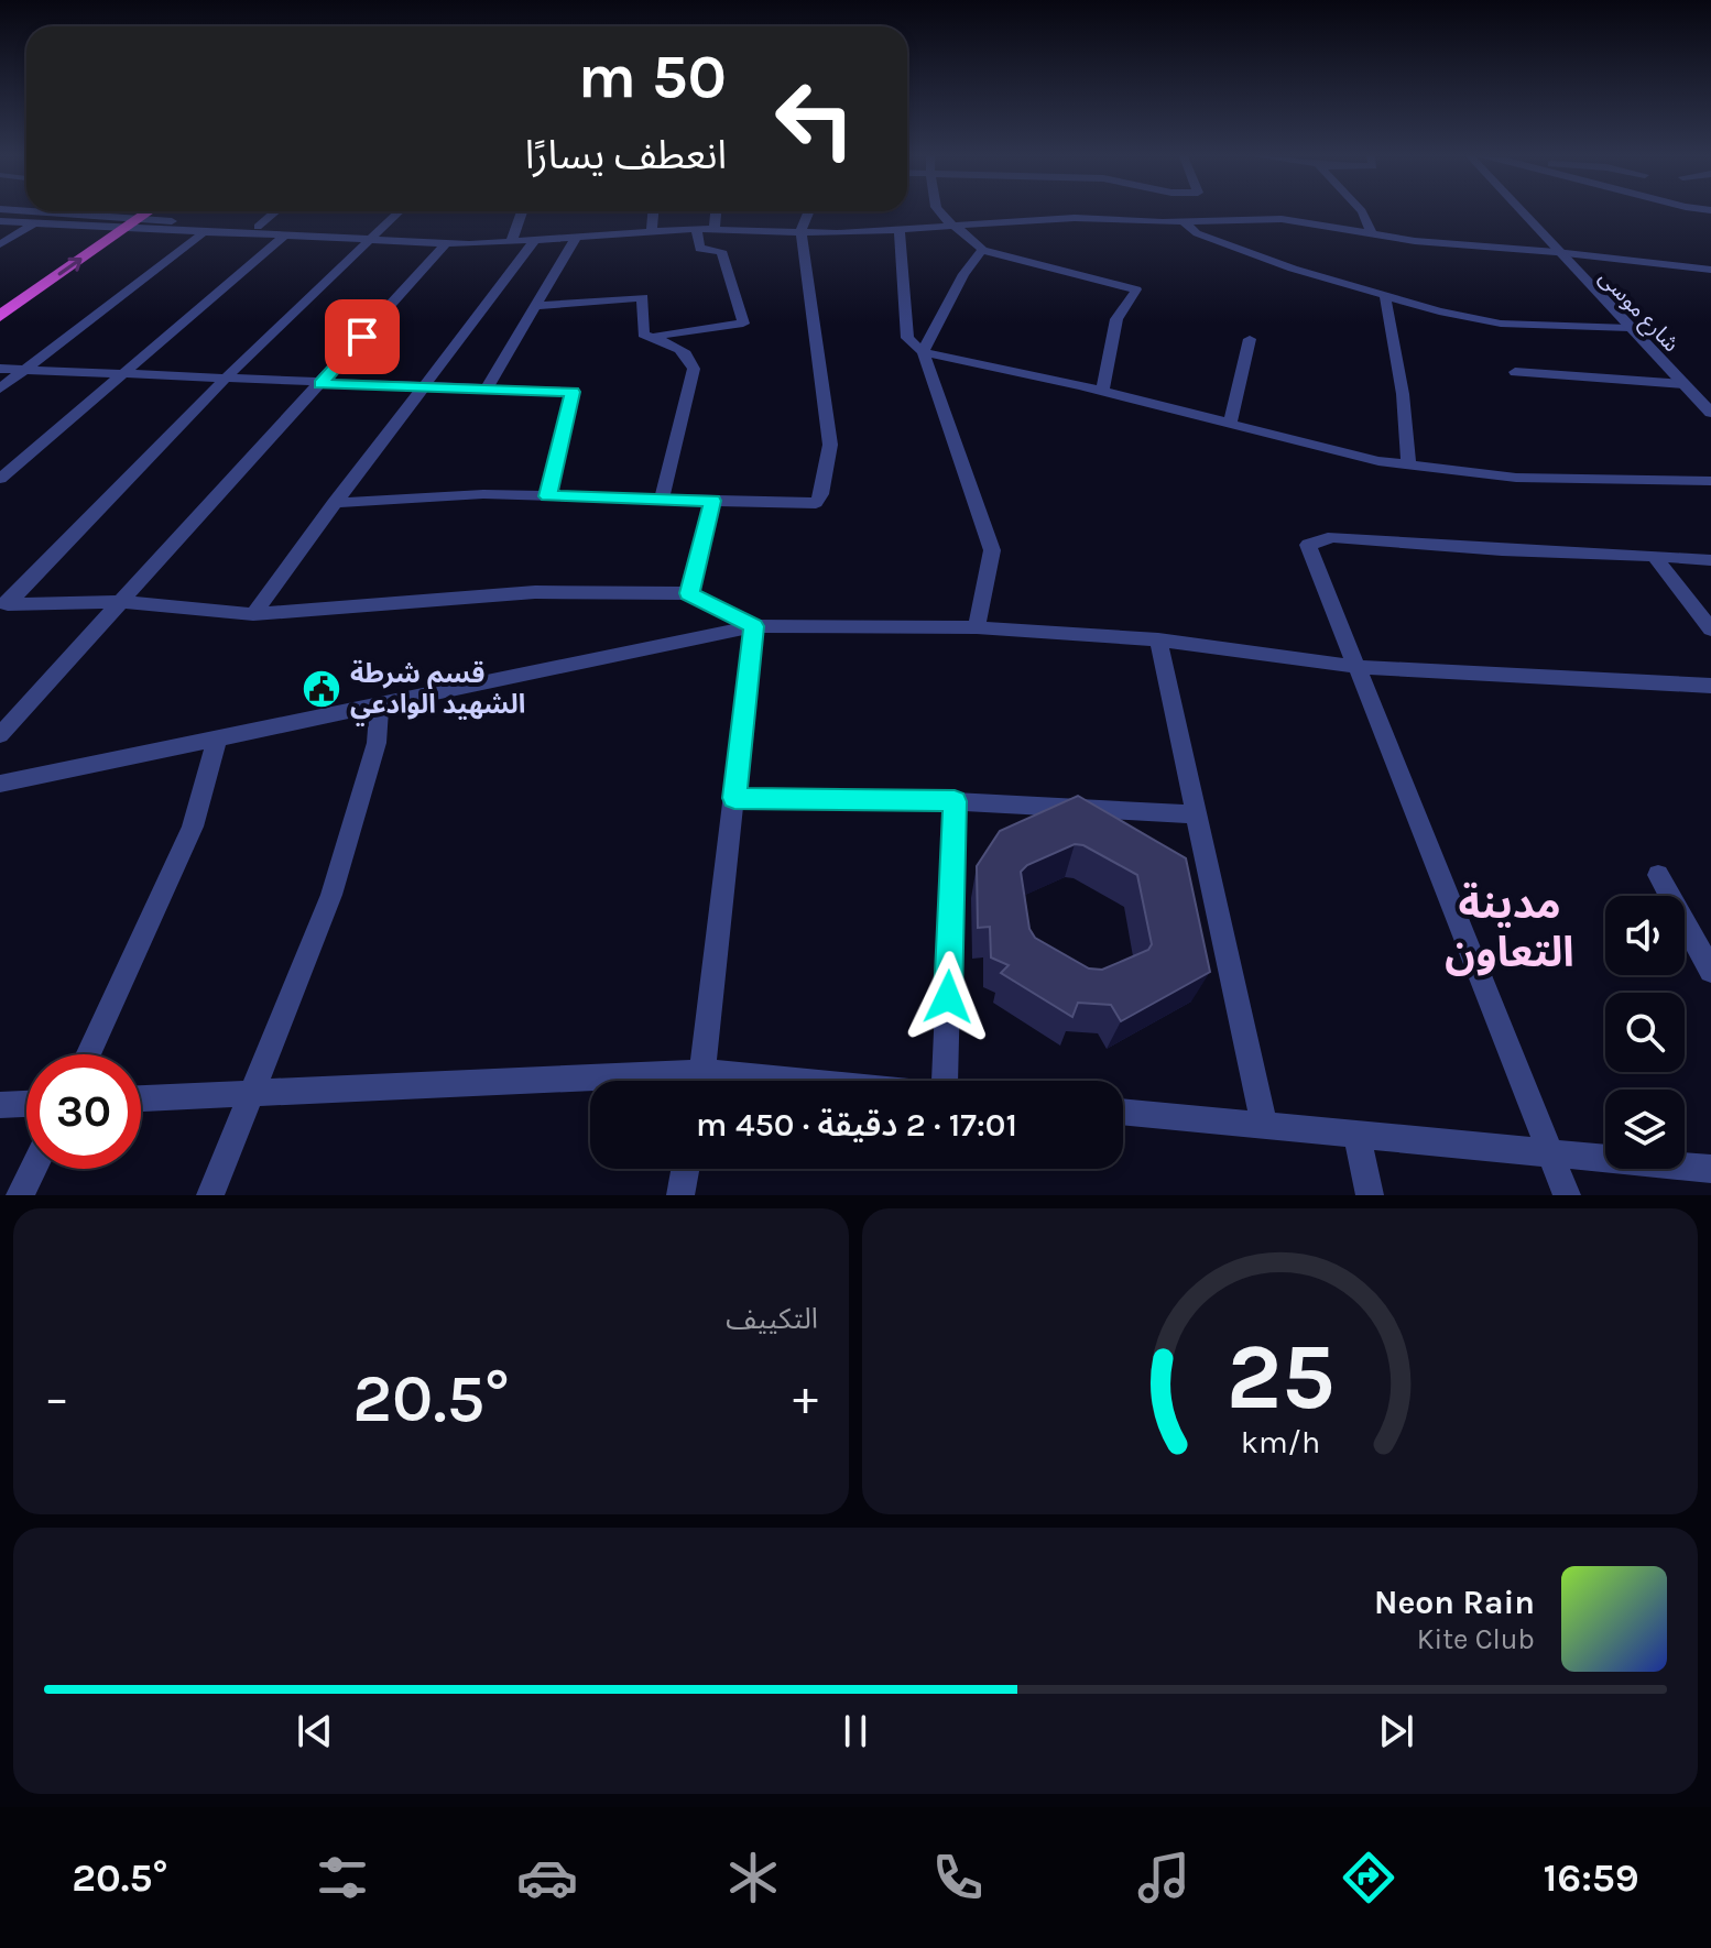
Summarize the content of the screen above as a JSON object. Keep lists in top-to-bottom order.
{
  "streets": {
    "street": ["شارع موسى"]
  },
  "districts": ["مدينة التعاون"],
  "places": {
    "public building": ["قسم شرطة الشهيد الوادعي"]
  },
  "page": {
    "turn": ["50 m", "انعطف يسارًا"],
    "limit": "30",
    "trip": "17:01 · 2 دقيقة · 450 m",
    "tile": "التكييف",
    "heat": ["−", "20.5°", "+"],
    "song": ["Neon Rain", "Kite Club"],
    "tabs": ["16:59", "20.5°"],
    "gauge": ["25", "km/h"]
  }
}
